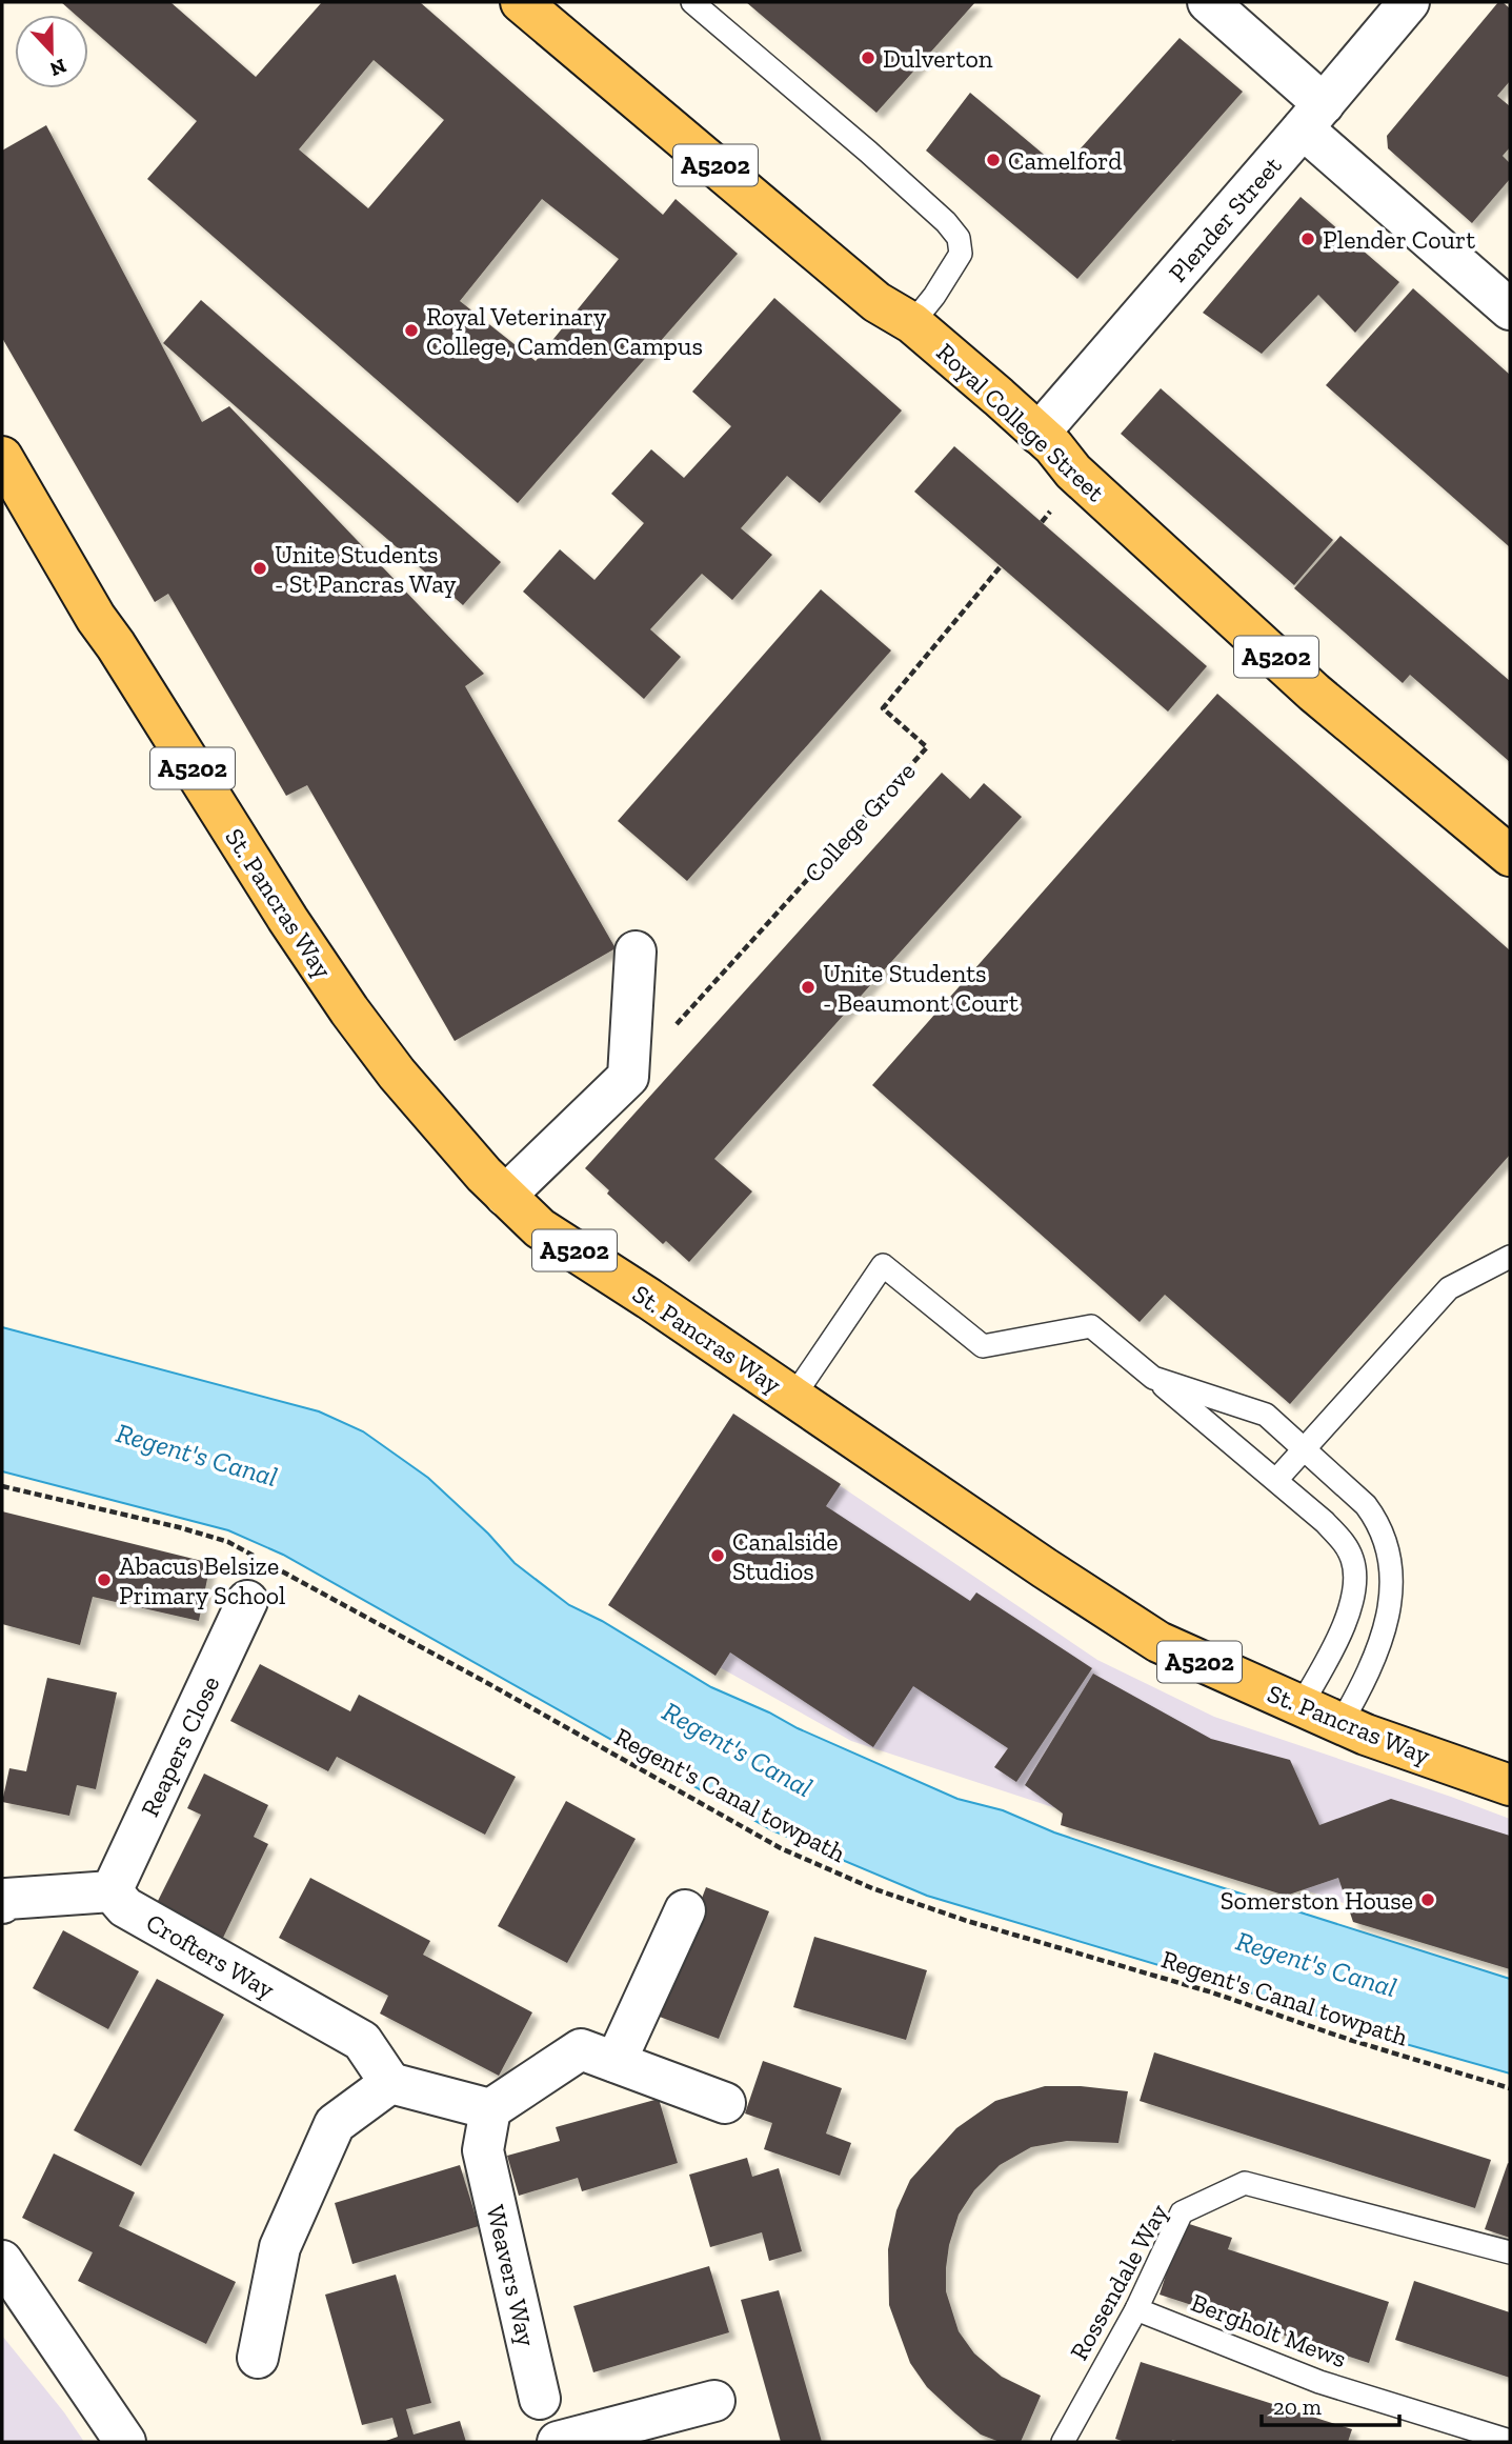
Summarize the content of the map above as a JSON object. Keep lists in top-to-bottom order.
{
  "streets": {
    "main road": ["A5202", "Royal College Street", "St. Pancras Way"],
    "street": [
      "Plender Street",
      "Reapers Close",
      "Crofters Way",
      "Weavers Way"
    ],
    "lane": ["Rossendale Way", "Bergholt Mews"],
    "path": ["College Grove", "Regent's Canal towpath"]
  },
  "crossings": [
    ["Plender Street", "Royal College Street"],
    ["Reapers Close", "Crofters Way"],
    ["Rossendale Way", "Bergholt Mews"]
  ],
  "water": ["Regent's Canal"],
  "places": [
    "Dulverton",
    "Camelford",
    "Plender Court",
    "Royal Veterinary College, Camden Campus",
    "Unite Students - St Pancras Way",
    "Unite Students - Beaumont Court",
    "Canalside Studios",
    "Abacus Belsize Primary School",
    "Somerston House"
  ],
  "scale_bar": "20 m",
  "north": "bottom"
}
